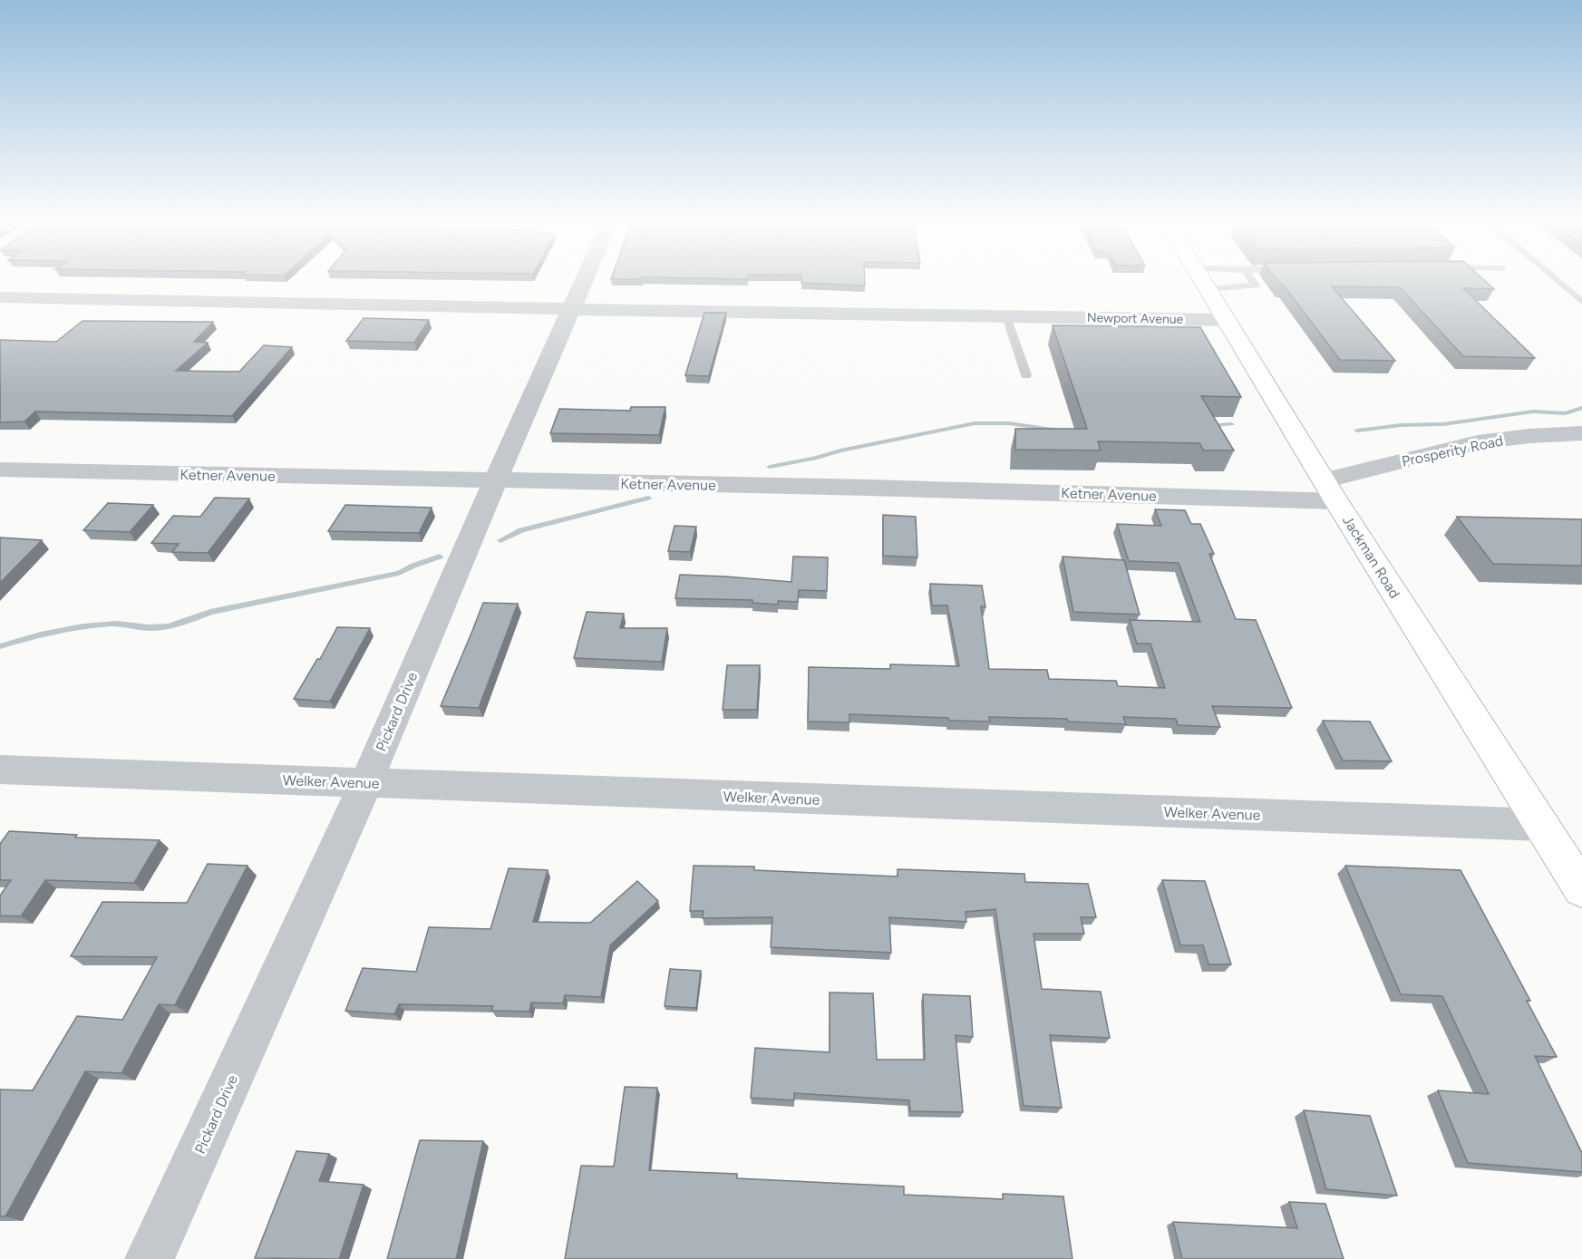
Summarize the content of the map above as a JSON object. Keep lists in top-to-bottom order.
{
  "streets": {
    "main road": ["Jackman Road"],
    "street": [
      "Newport Avenue",
      "Prosperity Road",
      "Ketner Avenue",
      "Pickard Drive",
      "Welker Avenue"
    ]
  },
  "crossings": [
    ["Newport Avenue", "Jackman Road"],
    ["Newport Avenue", "Pickard Drive"],
    ["Prosperity Road", "Ketner Avenue"],
    ["Prosperity Road", "Jackman Road"],
    ["Ketner Avenue", "Jackman Road"],
    ["Ketner Avenue", "Pickard Drive"],
    ["Jackman Road", "Welker Avenue"],
    ["Pickard Drive", "Welker Avenue"]
  ]
}
